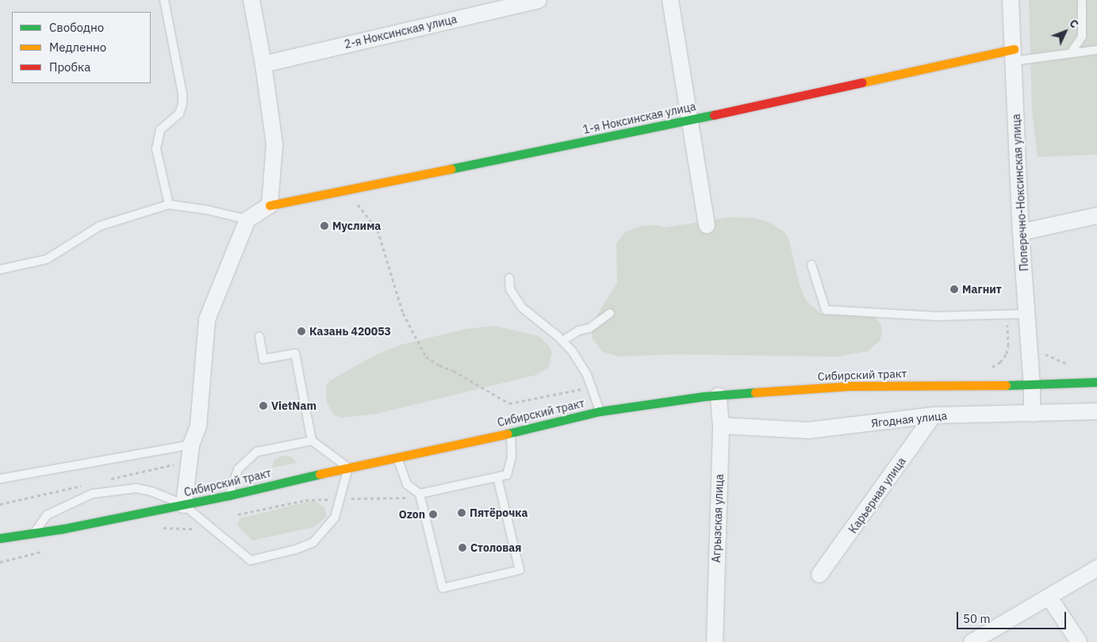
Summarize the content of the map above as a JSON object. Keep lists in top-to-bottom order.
{
  "streets": {
    "main road": ["1-я Ноксинская улица", "Сибирский тракт"],
    "street": [
      "2-я Ноксинская улица",
      "Поперечно-Ноксинская улица",
      "Ягодная улица",
      "Карьерная улица",
      "Агрызская улица"
    ]
  },
  "crossings": [
    ["1-я Ноксинская улица", "Поперечно-Ноксинская улица"],
    ["Поперечно-Ноксинская улица", "Сибирский тракт"],
    ["Поперечно-Ноксинская улица", "Ягодная улица"],
    ["Сибирский тракт", "Агрызская улица"],
    ["Ягодная улица", "Карьерная улица"],
    ["Ягодная улица", "Агрызская улица"]
  ],
  "places": [
    "Муслима",
    "Магнит",
    "Казань 420053",
    "VietNam",
    "Пятёрочка",
    "Ozon",
    "Столовая"
  ],
  "legend": ["Свободно", "Медленно", "Пробка"],
  "scale_bar": "50 m",
  "north": "top right"
}
